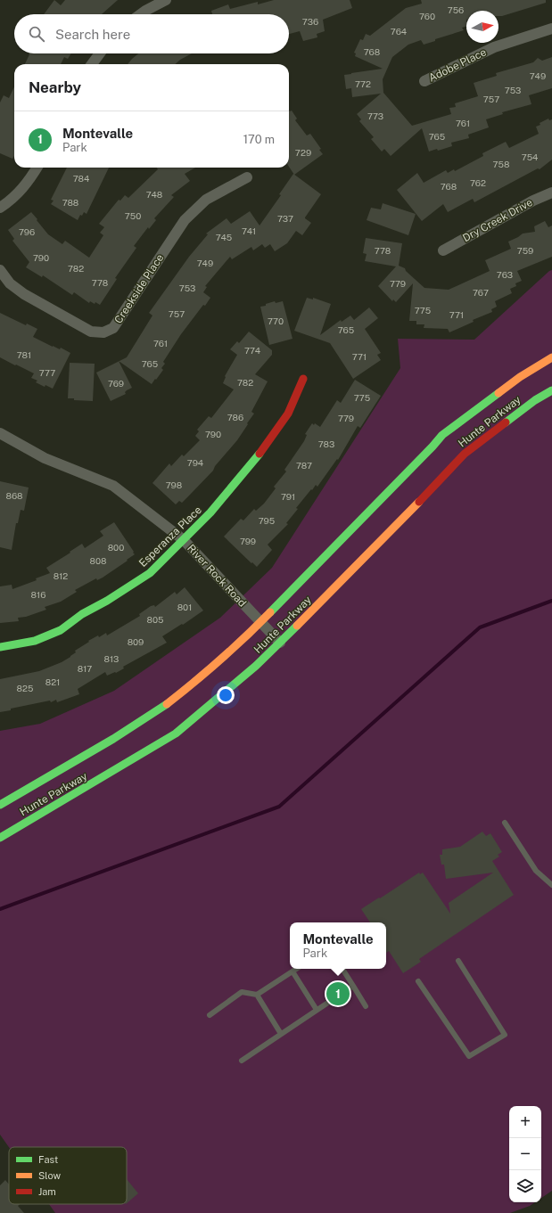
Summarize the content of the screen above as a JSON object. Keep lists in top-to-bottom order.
{
  "streets": {
    "main road": ["Hunte Parkway", "Esperanza Place"],
    "street": [
      "Adobe Place",
      "Dry Creek Drive",
      "Creekside Place",
      "River Rock Road"
    ]
  },
  "crossings": [
    ["Hunte Parkway", "River Rock Road"],
    ["Esperanza Place", "River Rock Road"]
  ],
  "house_numbers": [
    "756",
    "760",
    "736",
    "764",
    "768",
    "749",
    "772",
    "753",
    "757",
    "773",
    "761",
    "765",
    "729",
    "754",
    "758",
    "784",
    "762",
    "768",
    "748",
    "788",
    "750",
    "737",
    "741",
    "796",
    "745",
    "778",
    "759",
    "790",
    "749",
    "782",
    "763",
    "778",
    "779",
    "753",
    "767",
    "775",
    "757",
    "771",
    "770",
    "765",
    "761",
    "774",
    "781",
    "771",
    "765",
    "777",
    "782",
    "769",
    "775",
    "786",
    "779",
    "790",
    "783",
    "794",
    "787",
    "798",
    "868",
    "791",
    "795",
    "799",
    "800",
    "808",
    "812",
    "816",
    "801",
    "805",
    "809",
    "813",
    "817",
    "821",
    "825"
  ],
  "legend": ["Fast", "Slow", "Jam"],
  "north": "right",
  "page": {
    "search": "Search here",
    "heading": "Nearby",
    "list": [
      {
        "mark": "1",
        "name": "Montevalle",
        "note": "Park",
        "value": "170 m"
      }
    ],
    "popup": ["Montevalle", "Park"],
    "pins": "1",
    "map_buttons": ["+", "−"]
  }
}
